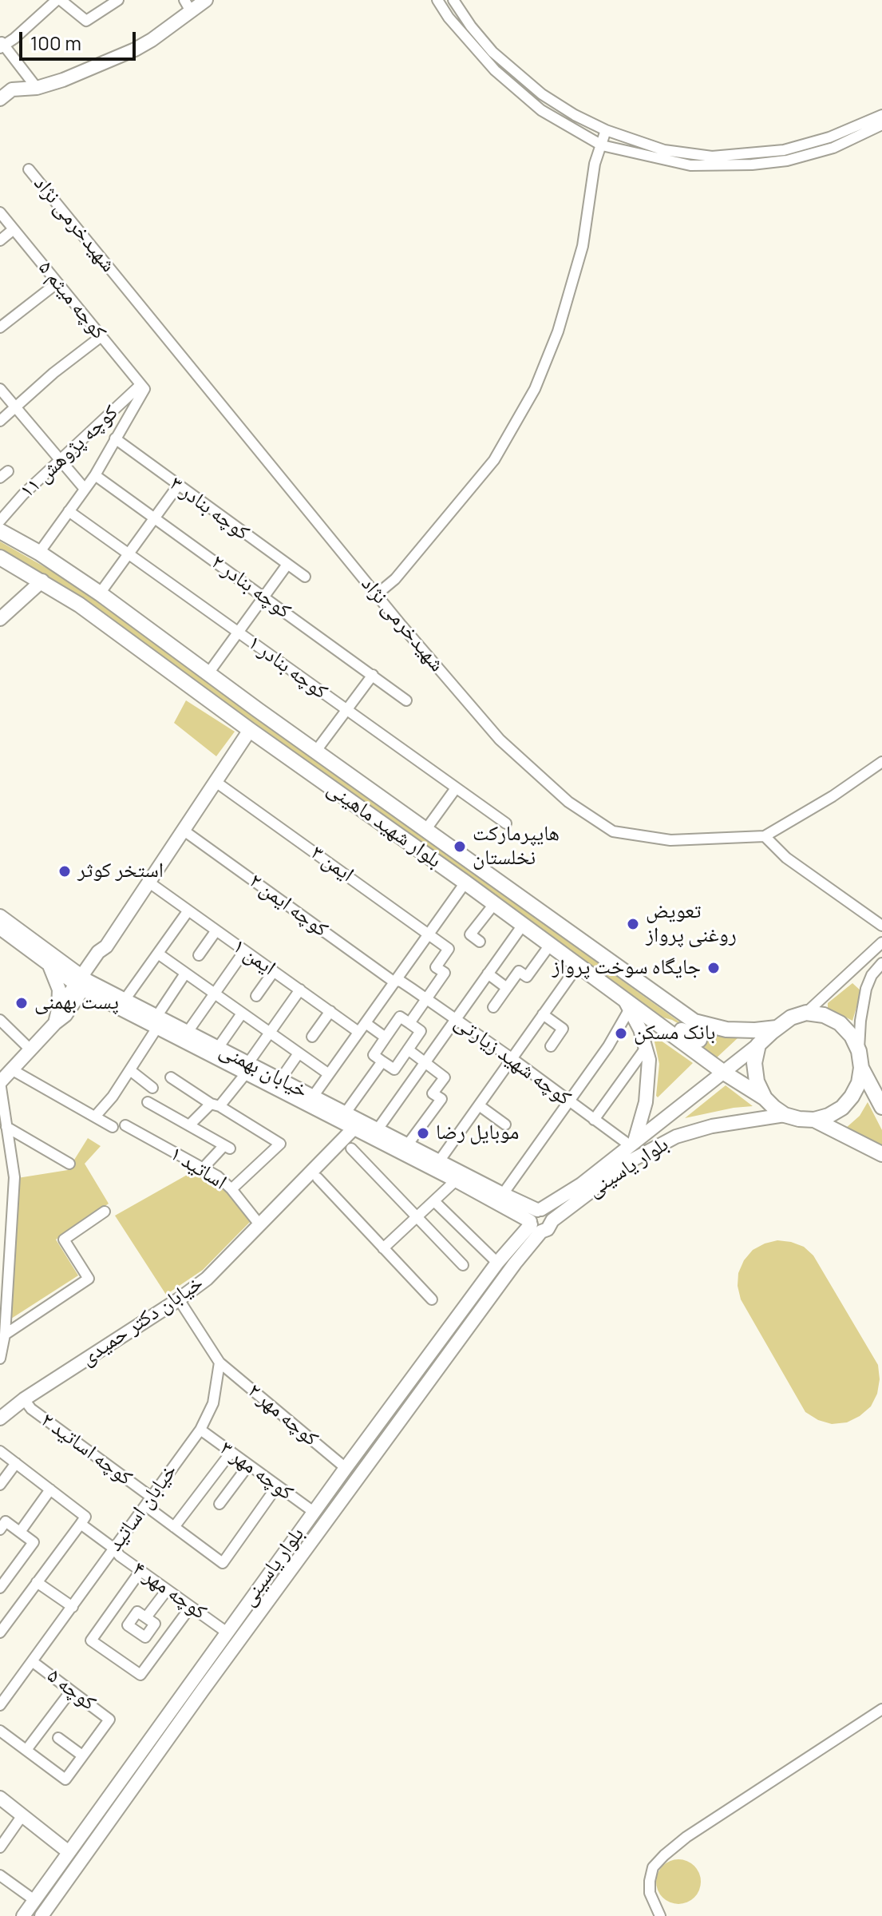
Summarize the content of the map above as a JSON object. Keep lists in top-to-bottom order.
{
  "streets": {
    "main road": ["بلوار شهید ماهینی"],
    "street": [
      "شهیدخرمی نژاد",
      "کوچه میثم ۵",
      "کوچه پژوهش ۱۱",
      "کوچه بنادر ۳",
      "کوچه بنادر ۲",
      "کوچه بنادر ۱",
      "ایمن ۳",
      "کوچه ایمن ۲",
      "ایمن ۱",
      "کوچه شهید زیارتی",
      "خیابان بهمنی",
      "بلوار یاسینی",
      "اساتید ۱",
      "خیابان دکتر حمیدی",
      "کوچه مهر ۲",
      "کوچه اساتید ۲",
      "کوچه مهر ۳",
      "خیابان اساتید",
      "کوچه مهر ۴",
      "کوچه ۵"
    ]
  },
  "crossings": [
    ["کوچه میثم ۵", "کوچه پژوهش ۱۱"],
    ["بلوار شهید ماهینی", "بلوار یاسینی"],
    ["ایمن ۳", "کوچه شهید زیارتی"],
    ["کوچه ایمن ۲", "کوچه شهید زیارتی"],
    ["کوچه شهید زیارتی", "بلوار یاسینی"],
    ["خیابان بهمنی", "بلوار یاسینی"],
    ["خیابان بهمنی", "خیابان دکتر حمیدی"],
    ["بلوار یاسینی", "کوچه مهر ۲"],
    ["بلوار یاسینی", "کوچه مهر ۳"],
    ["بلوار یاسینی", "کوچه مهر ۴"],
    ["اساتید ۱", "خیابان دکتر حمیدی"],
    ["خیابان دکتر حمیدی", "کوچه اساتید ۲"],
    ["کوچه مهر ۲", "خیابان اساتید"],
    ["کوچه اساتید ۲", "کوچه مهر ۳"],
    ["کوچه اساتید ۲", "خیابان اساتید"],
    ["کوچه مهر ۳", "خیابان اساتید"],
    ["خیابان اساتید", "کوچه مهر ۴"],
    ["خیابان اساتید", "کوچه ۵"]
  ],
  "places": [
    "هایپرمارکت نخلستان",
    "استخر کوثر",
    "تعویض روغنی پرواز",
    "جایگاه سوخت پرواز",
    "پست بهمنی",
    "بانک مسکن",
    "موبایل رضا"
  ],
  "scale_bar": "100 m"
}
